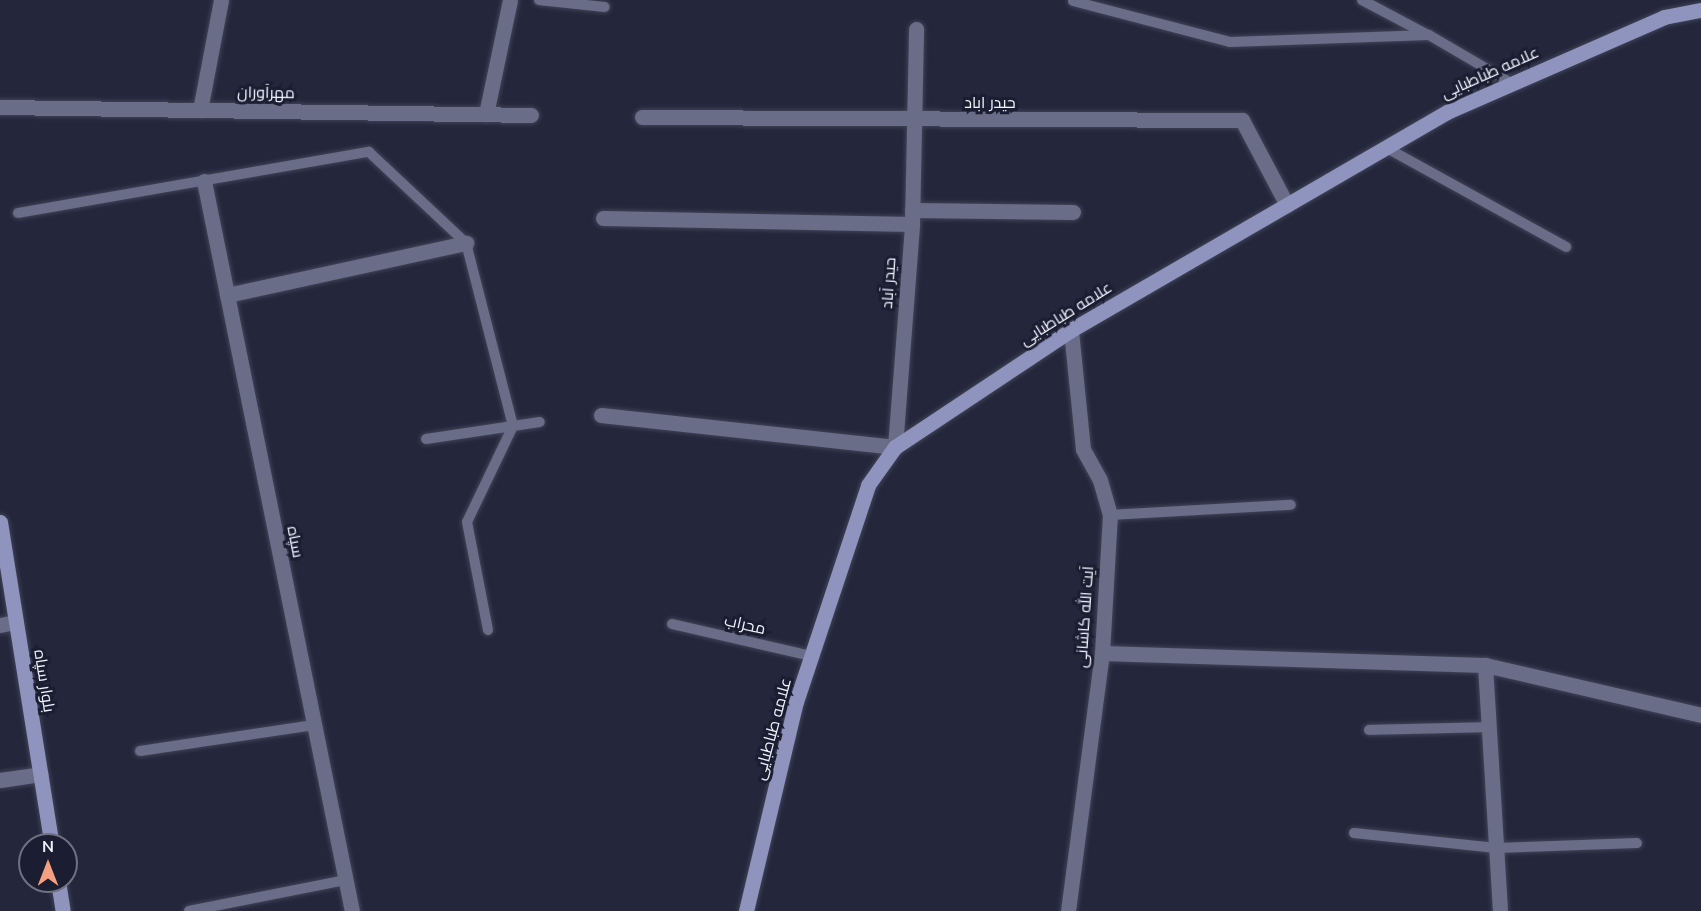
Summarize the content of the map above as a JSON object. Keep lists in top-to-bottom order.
{
  "streets": {
    "main road": ["علامه طباطبایی", "بلوار سپاه"],
    "street": [
      "مهرآوران",
      "حیدر اباد",
      "حیدر آباد",
      "سپاه",
      "آیت الله کاشانی"
    ],
    "lane": ["محراب"]
  },
  "crossings": [
    ["علامه طباطبایی", "حیدر اباد"],
    ["علامه طباطبایی", "حیدر آباد"],
    ["علامه طباطبایی", "آیت الله کاشانی"],
    ["علامه طباطبایی", "محراب"],
    ["حیدر اباد", "حیدر آباد"]
  ],
  "north": "top"
}
